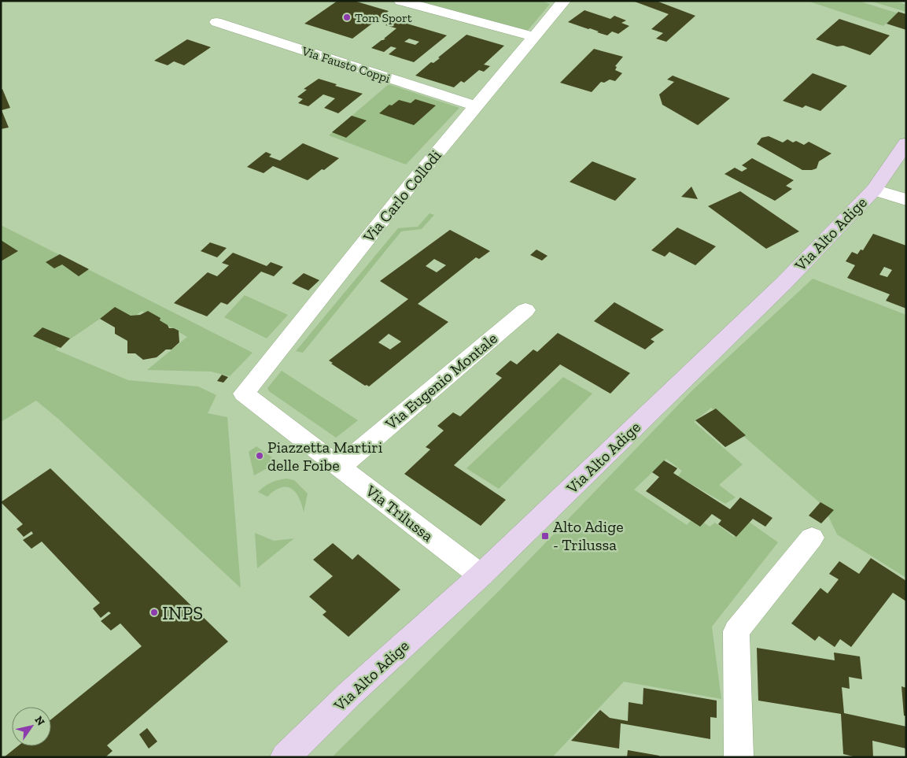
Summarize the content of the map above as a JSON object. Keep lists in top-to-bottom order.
{
  "streets": {
    "street": [
      "Via Fausto Coppi",
      "Via Carlo Collodi",
      "Via Alto Adige",
      "Via Eugenio Montale",
      "Via Trilussa"
    ]
  },
  "crossings": [
    ["Via Fausto Coppi", "Via Carlo Collodi"],
    ["Via Carlo Collodi", "Via Trilussa"],
    ["Via Alto Adige", "Via Trilussa"],
    ["Via Eugenio Montale", "Via Trilussa"]
  ],
  "places": {
    "other": ["Tom Sport", "Piazzetta Martiri delle Foibe", "INPS"],
    "transit": ["Alto Adige - Trilussa"]
  },
  "north": "top right"
}
